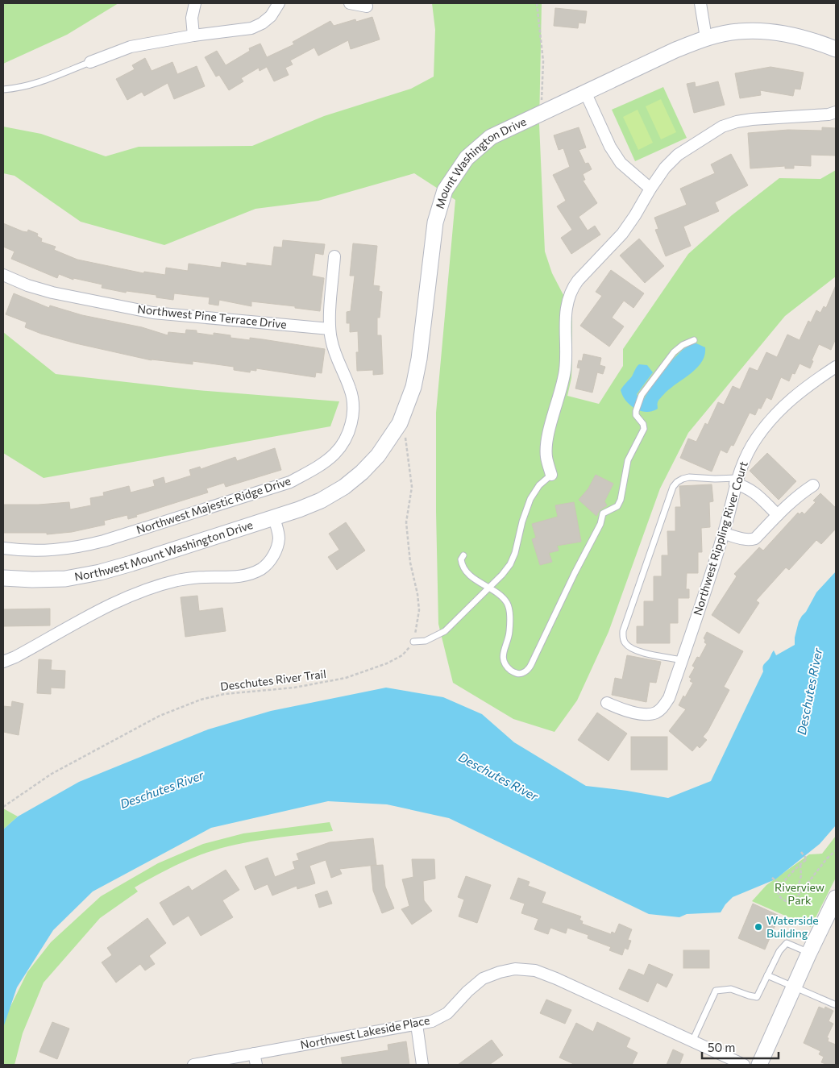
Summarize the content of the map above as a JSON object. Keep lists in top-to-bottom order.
{
  "streets": {
    "main road": ["Mount Washington Drive", "Northwest Mount Washington Drive"],
    "street": [
      "Northwest Pine Terrace Drive",
      "Northwest Majestic Ridge Drive",
      "Northwest Rippling River Court",
      "Northwest Lakeside Place"
    ],
    "path": ["Deschutes River Trail"]
  },
  "crossings": [
    ["Mount Washington Drive", "Northwest Mount Washington Drive"],
    ["Northwest Pine Terrace Drive", "Northwest Majestic Ridge Drive"]
  ],
  "water": ["Deschutes River"],
  "parks": ["Riverview Park"],
  "places": ["Waterside Building"],
  "scale_bar": "50 m"
}
